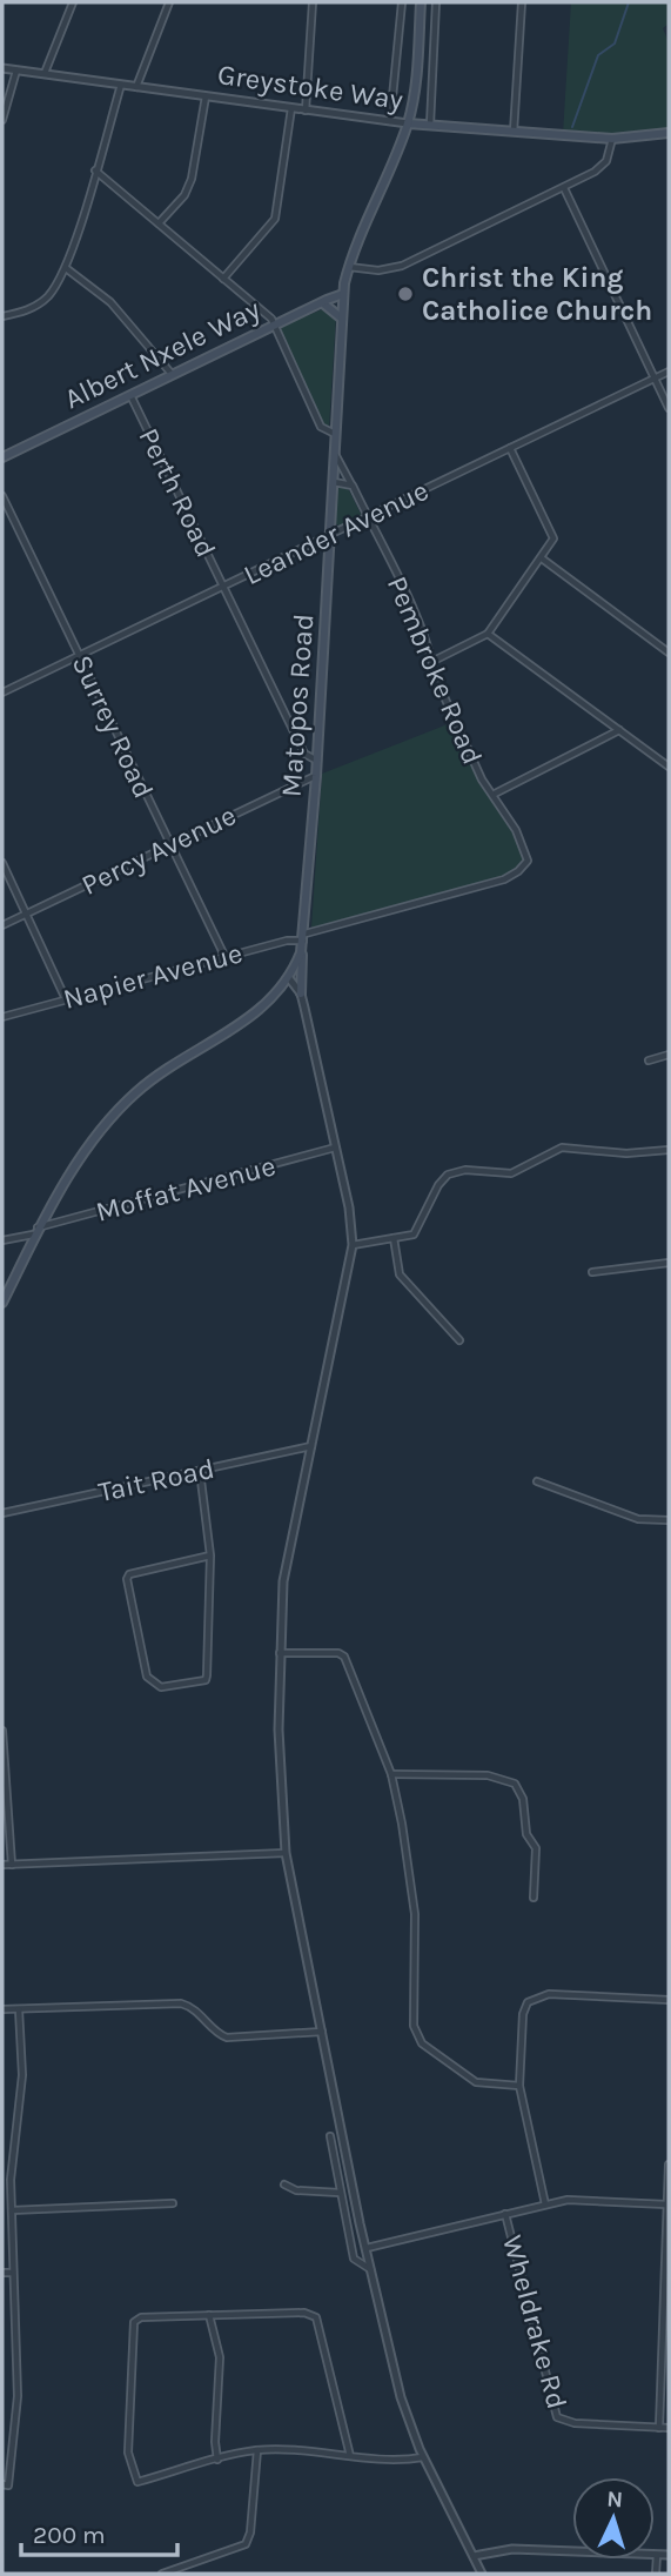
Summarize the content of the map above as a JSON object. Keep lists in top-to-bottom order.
{
  "streets": {
    "main road": ["Greystoke Way", "Albert Nxele Way", "Matopos Road"],
    "street": [
      "Perth Road",
      "Leander Avenue",
      "Pembroke Road",
      "Surrey Road",
      "Percy Avenue",
      "Napier Avenue",
      "Moffat Avenue",
      "Tait Road",
      "Wheldrake Rd"
    ]
  },
  "crossings": [
    ["Greystoke Way", "Matopos Road"],
    ["Albert Nxele Way", "Perth Road"],
    ["Perth Road", "Leander Avenue"],
    ["Perth Road", "Matopos Road"],
    ["Leander Avenue", "Pembroke Road"],
    ["Leander Avenue", "Matopos Road"],
    ["Leander Avenue", "Surrey Road"],
    ["Pembroke Road", "Matopos Road"],
    ["Pembroke Road", "Napier Avenue"],
    ["Matopos Road", "Percy Avenue"],
    ["Matopos Road", "Napier Avenue"],
    ["Matopos Road", "Moffat Avenue"],
    ["Surrey Road", "Percy Avenue"],
    ["Surrey Road", "Napier Avenue"]
  ],
  "places": ["Christ the King Catholice Church"],
  "scale_bar": "200 m",
  "north": "top"
}
